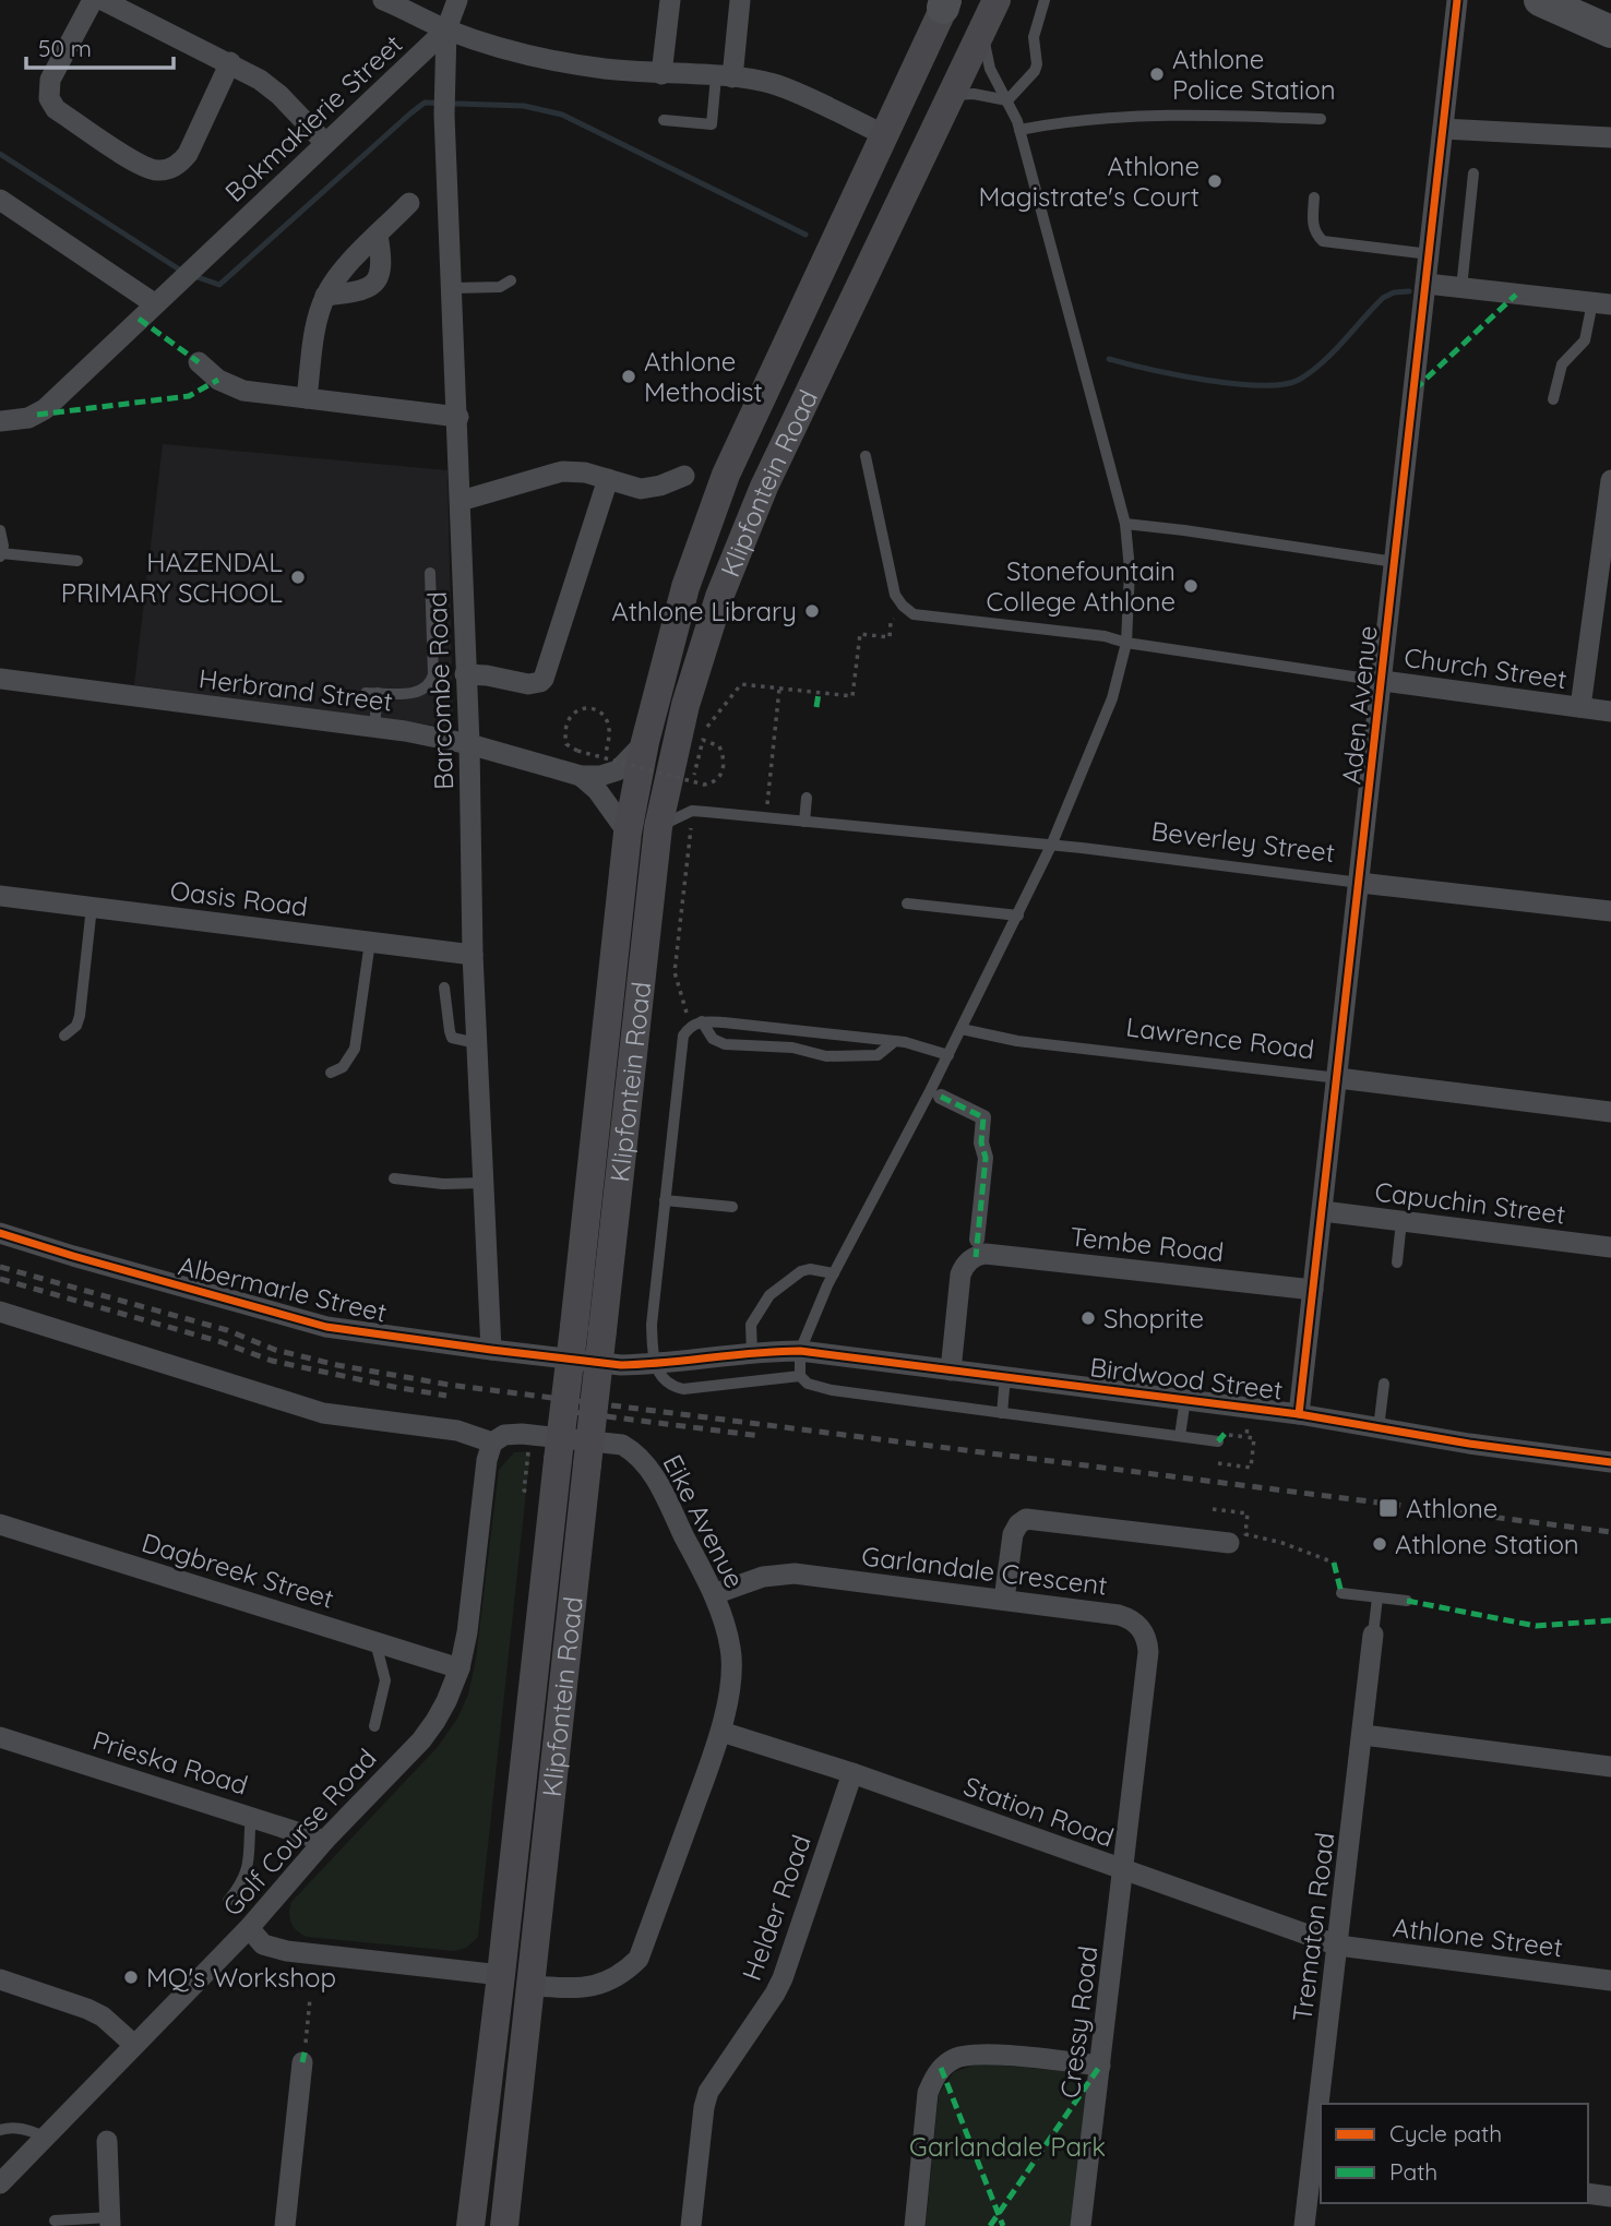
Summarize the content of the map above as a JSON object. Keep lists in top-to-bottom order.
{
  "streets": {
    "main road": ["Klipfontein Road"],
    "street": [
      "Bokmakierie Street",
      "Church Street",
      "Herbrand Street",
      "Barcombe Road",
      "Aden Avenue",
      "Beverley Street",
      "Oasis Road",
      "Lawrence Road",
      "Capuchin Street",
      "Tembe Road",
      "Albermarle Street",
      "Birdwood Street",
      "Eike Avenue",
      "Dagbreek Street",
      "Garlandale Crescent",
      "Prieska Road",
      "Station Road",
      "Golf Course Road",
      "Helder Road",
      "Trematon Road",
      "Athlone Street",
      "Cressy Road"
    ]
  },
  "crossings": [
    ["Bokmakierie Street", "Barcombe Road"],
    ["Klipfontein Road", "Herbrand Street"],
    ["Klipfontein Road", "Eike Avenue"],
    ["Church Street", "Aden Avenue"],
    ["Herbrand Street", "Barcombe Road"],
    ["Barcombe Road", "Oasis Road"],
    ["Barcombe Road", "Albermarle Street"],
    ["Aden Avenue", "Beverley Street"],
    ["Aden Avenue", "Lawrence Road"],
    ["Aden Avenue", "Capuchin Street"],
    ["Aden Avenue", "Tembe Road"],
    ["Aden Avenue", "Birdwood Street"],
    ["Eike Avenue", "Garlandale Crescent"],
    ["Eike Avenue", "Station Road"],
    ["Eike Avenue", "Golf Course Road"],
    ["Dagbreek Street", "Golf Course Road"],
    ["Garlandale Crescent", "Station Road"],
    ["Garlandale Crescent", "Cressy Road"],
    ["Prieska Road", "Golf Course Road"],
    ["Station Road", "Helder Road"],
    ["Station Road", "Trematon Road"],
    ["Station Road", "Athlone Street"],
    ["Station Road", "Cressy Road"],
    ["Trematon Road", "Athlone Street"]
  ],
  "parks": ["Garlandale Park"],
  "places": {
    "other": [
      "Athlone Police Station",
      "Athlone Magistrate's Court",
      "Athlone Methodist",
      "HAZENDAL PRIMARY SCHOOL",
      "Stonefountain College Athlone",
      "Athlone Library",
      "Shoprite",
      "Athlone Station",
      "MQ's Workshop"
    ],
    "transit": ["Athlone"]
  },
  "legend": ["Cycle path", "Path"],
  "scale_bar": "50 m"
}
